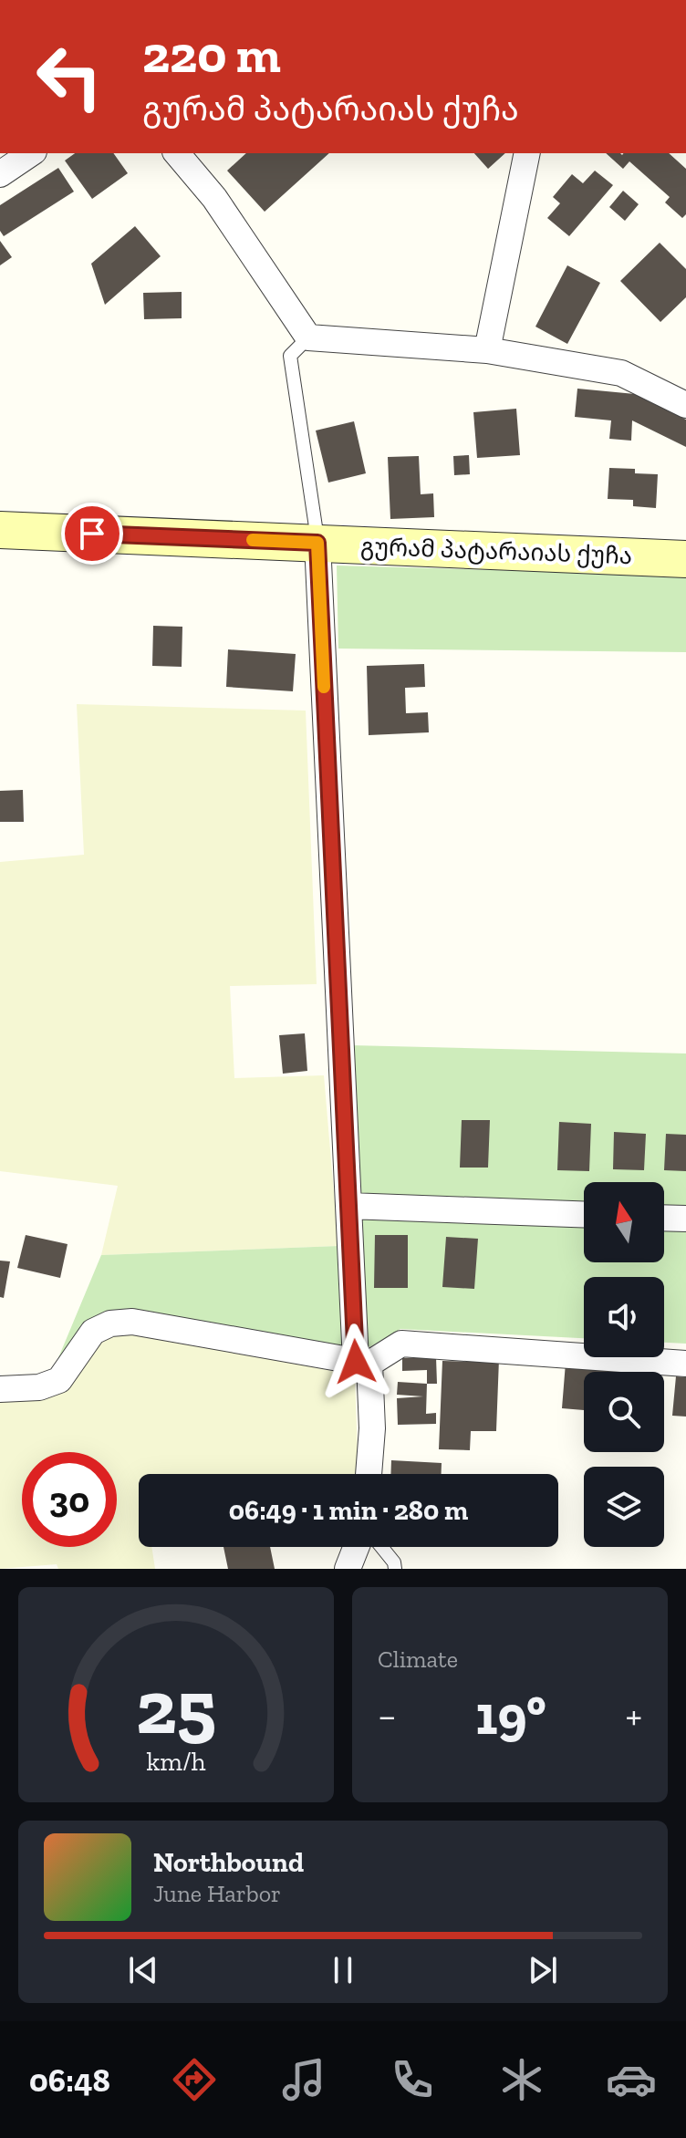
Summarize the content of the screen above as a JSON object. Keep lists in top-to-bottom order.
{
  "streets": {
    "street": ["გურამ პატარაიას ქუჩა"]
  },
  "north": "top",
  "page": {
    "turn": ["220 m", "გურამ პატარაიას ქუჩა"],
    "limit": "30",
    "trip": "06:49 · 1 min · 280 m",
    "tile": "Climate",
    "heat": ["−", "19°", "+"],
    "song": ["Northbound", "June Harbor"],
    "tabs": "06:48",
    "gauge": ["25", "km/h"]
  }
}
